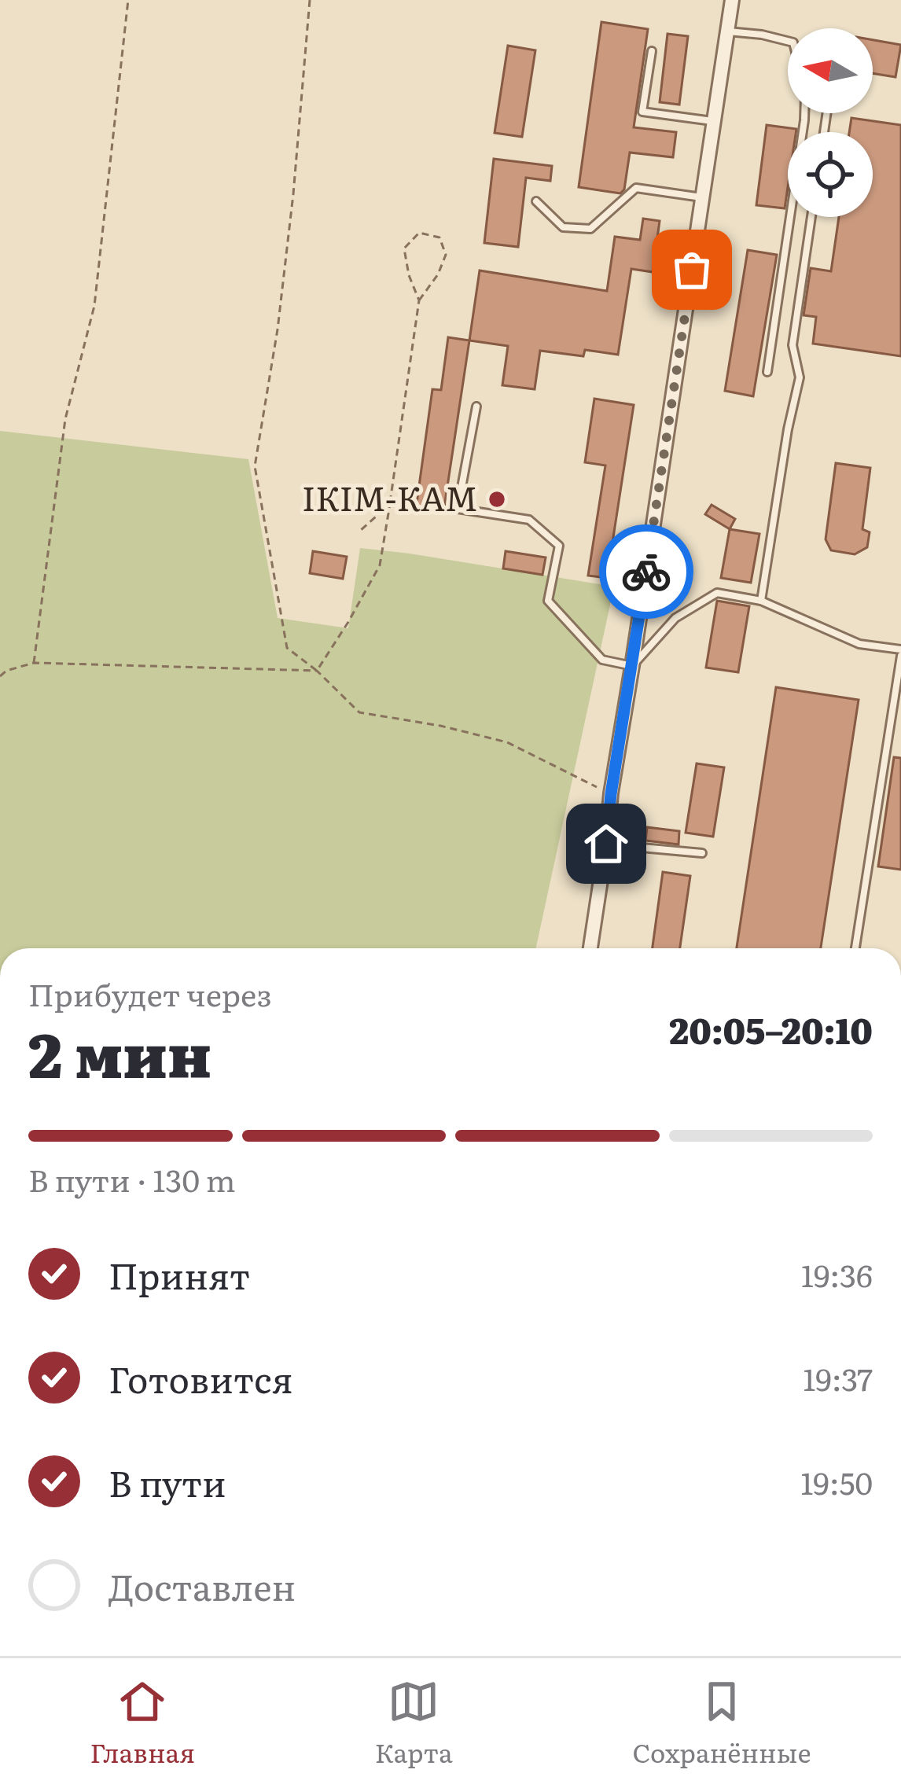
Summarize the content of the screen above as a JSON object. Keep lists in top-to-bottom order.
{
  "places": ["ІКІМ-КАМ"],
  "north": "left",
  "page": {
    "heading": ["2 мин", "Прибудет через", "20:05–20:10"],
    "bar": "В пути · 130 m",
    "list": [
      ["Принят", "19:36"],
      ["Готовится", "19:37"],
      ["В пути", "19:50"],
      "Доставлен"
    ],
    "tabs": ["Главная", "Карта", "Сохранённые"]
  }
}
